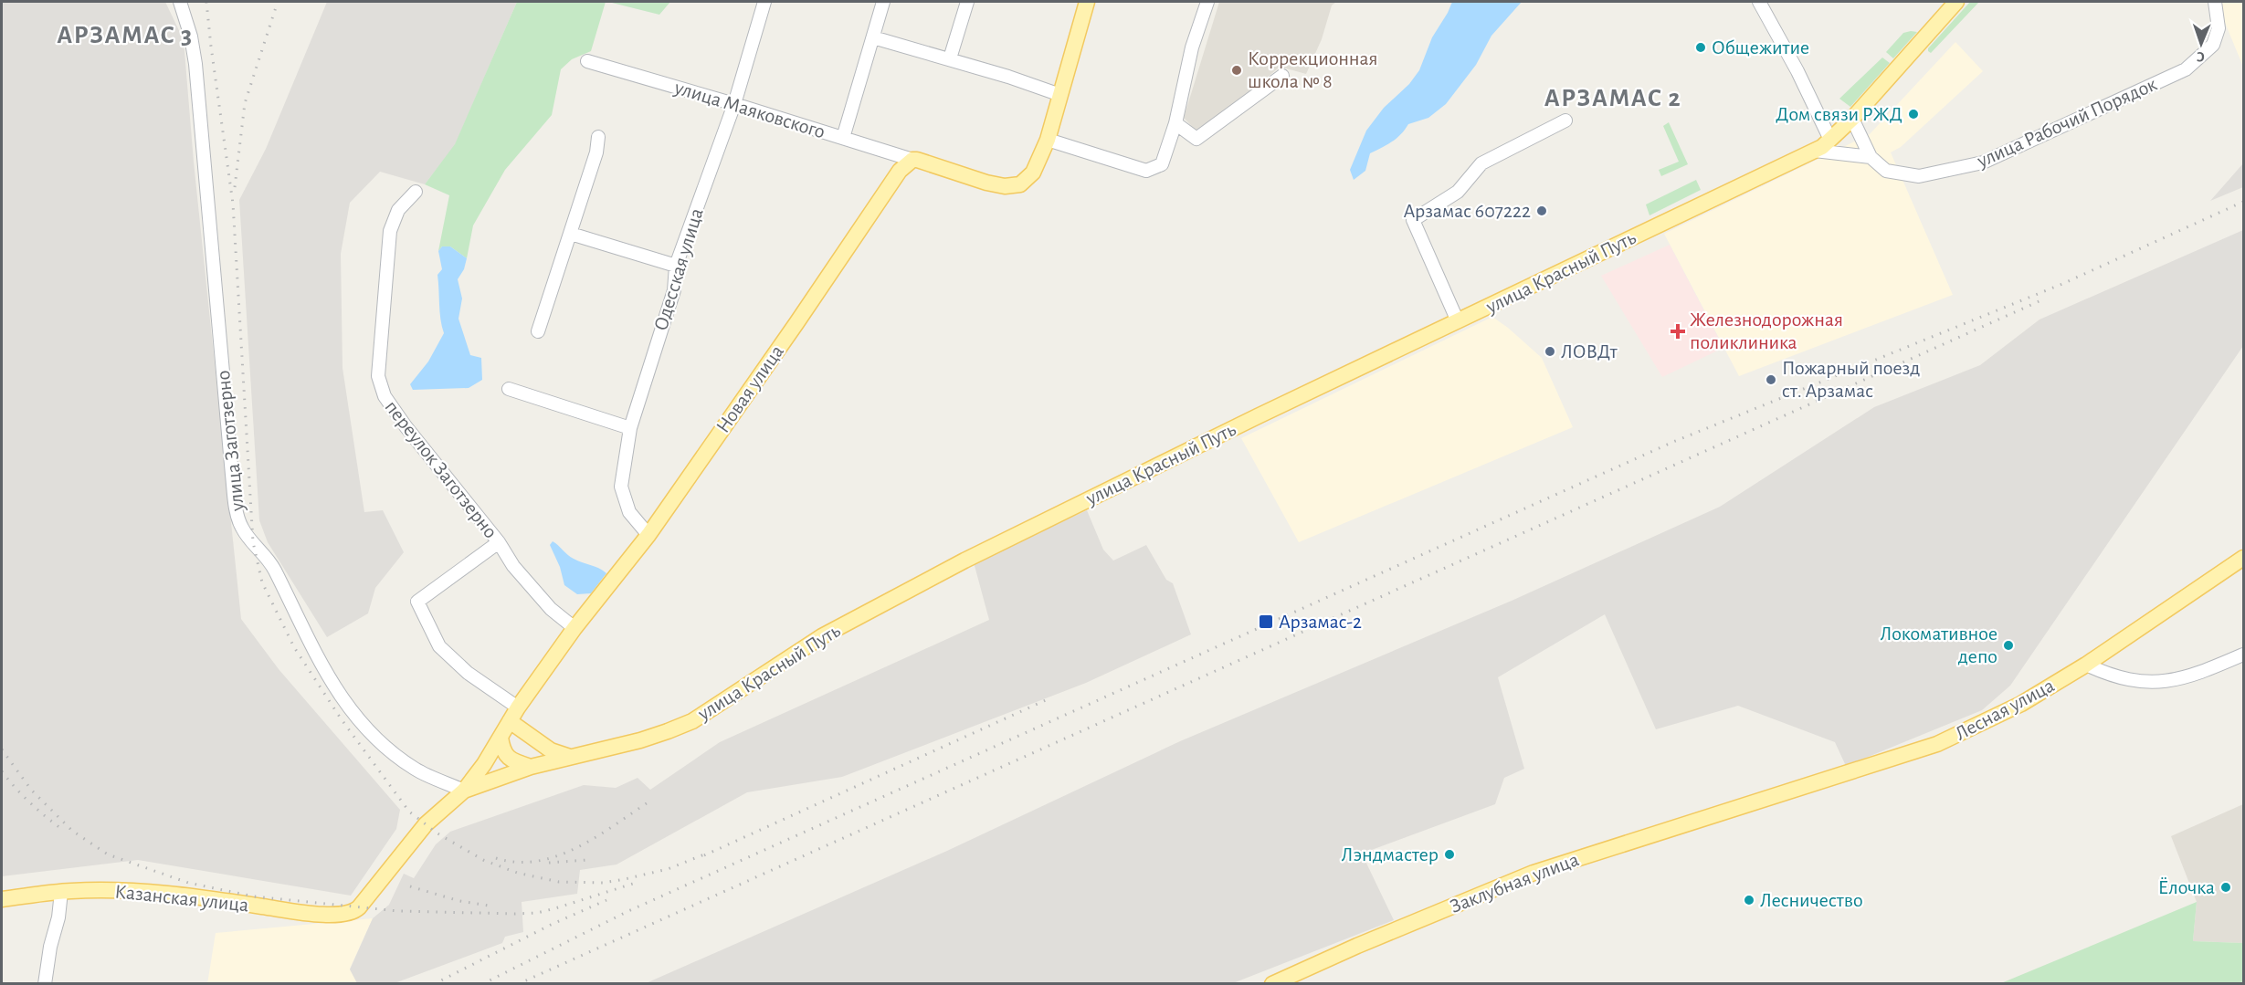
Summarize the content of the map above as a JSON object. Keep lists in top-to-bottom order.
{
  "streets": {
    "main road": [
      "улица Красный Путь",
      "Новая улица",
      "Лесная улица",
      "Заклубная улица",
      "Казанская улица"
    ],
    "street": [
      "улица Маяковского",
      "улица Рабочий Порядок",
      "Одесская улица",
      "улица Заготзерно",
      "переулок Заготзерно"
    ]
  },
  "crossings": [
    ["улица Маяковского", "Одесская улица"],
    ["улица Маяковского", "Новая улица"],
    ["улица Рабочий Порядок", "улица Красный Путь"],
    ["Одесская улица", "Новая улица"],
    ["улица Красный Путь", "Новая улица"],
    ["улица Красный Путь", "улица Заготзерно"],
    ["улица Красный Путь", "Казанская улица"],
    ["Новая улица", "улица Заготзерно"],
    ["Новая улица", "переулок Заготзерно"],
    ["Лесная улица", "Заклубная улица"]
  ],
  "districts": ["АРЗАМАС 3", "АРЗАМАС 2"],
  "places": {
    "other": [
      "Общежитие",
      "Коррекционная школа № 8",
      "Дом связи РЖД",
      "Арзамас 607222",
      "ЛОВДт",
      "Пожарный поезд ст. Арзамас",
      "Локомативное депо",
      "Лэндмастер",
      "Ёлочка",
      "Лесничество"
    ],
    "health": ["Железнодорожная поликлиника"],
    "transit": ["Арзамас-2"]
  },
  "north": "bottom"
}
